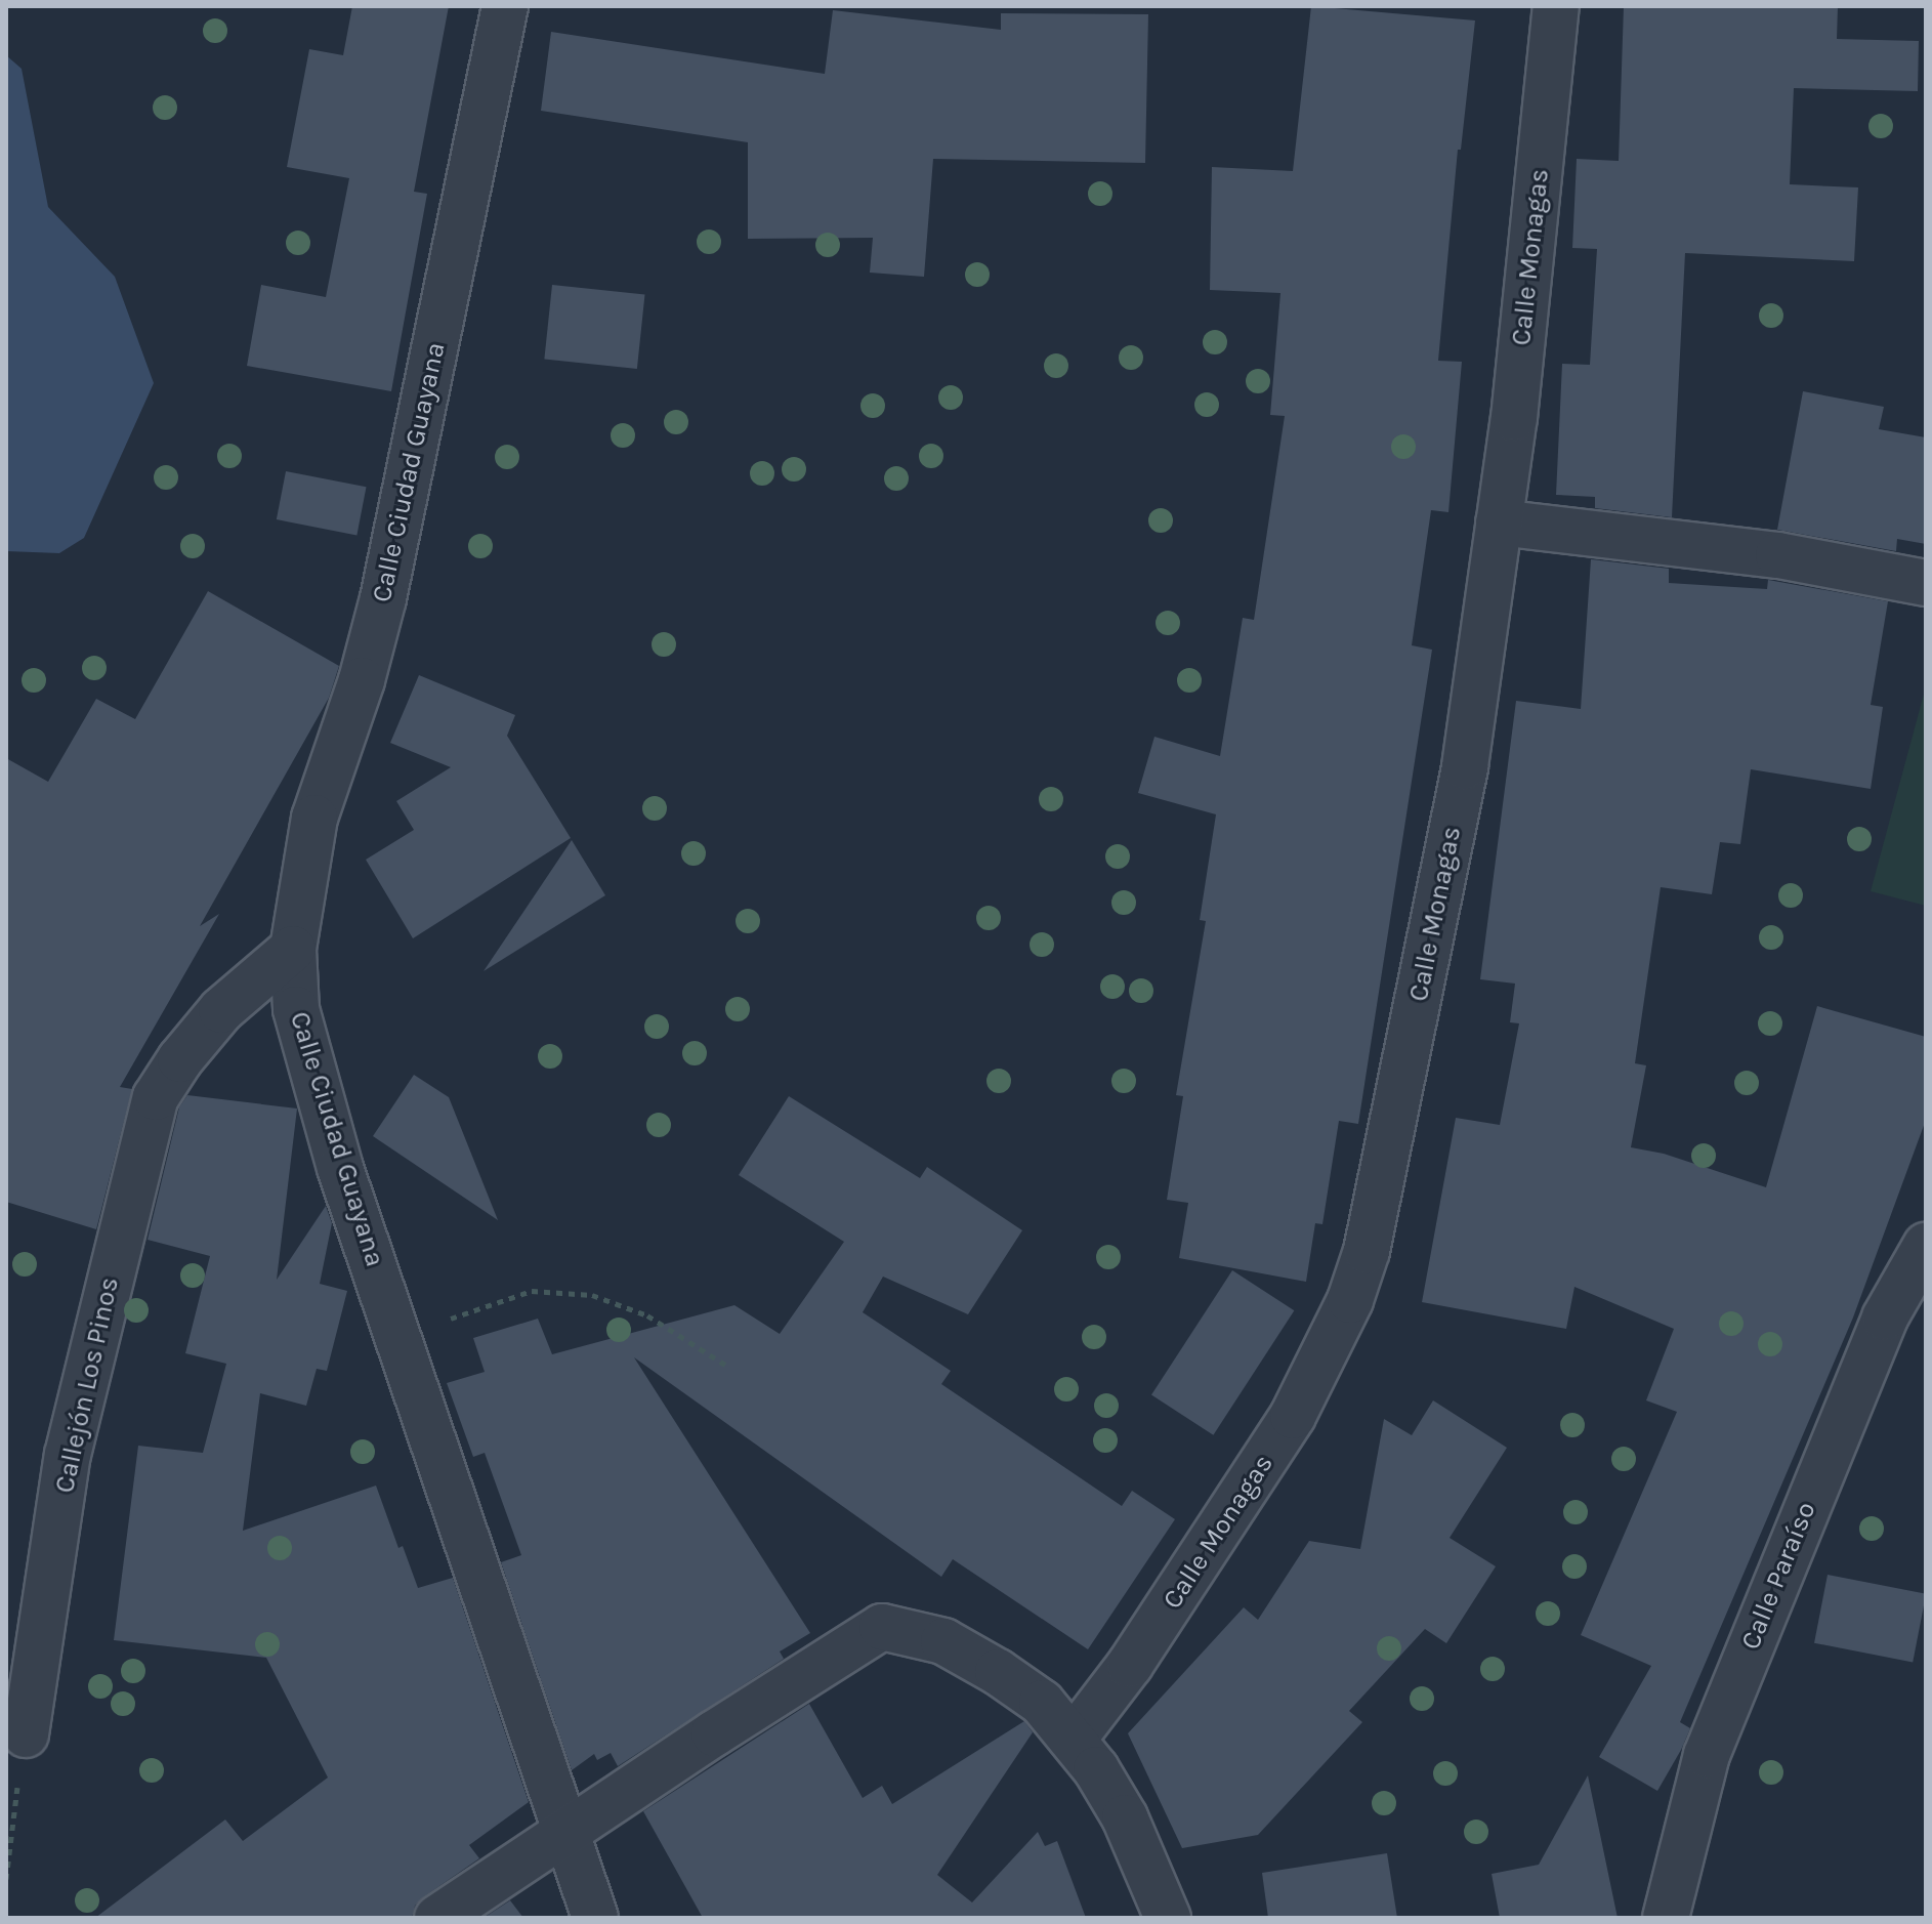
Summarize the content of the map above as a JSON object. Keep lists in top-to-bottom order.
{
  "streets": {
    "street": [
      "Calle Monagas",
      "Calle Ciudad Guayana",
      "Callejón Los Pinos",
      "Calle Paraíso"
    ]
  },
  "crossings": [
    ["Calle Ciudad Guayana", "Callejón Los Pinos"]
  ]
}
